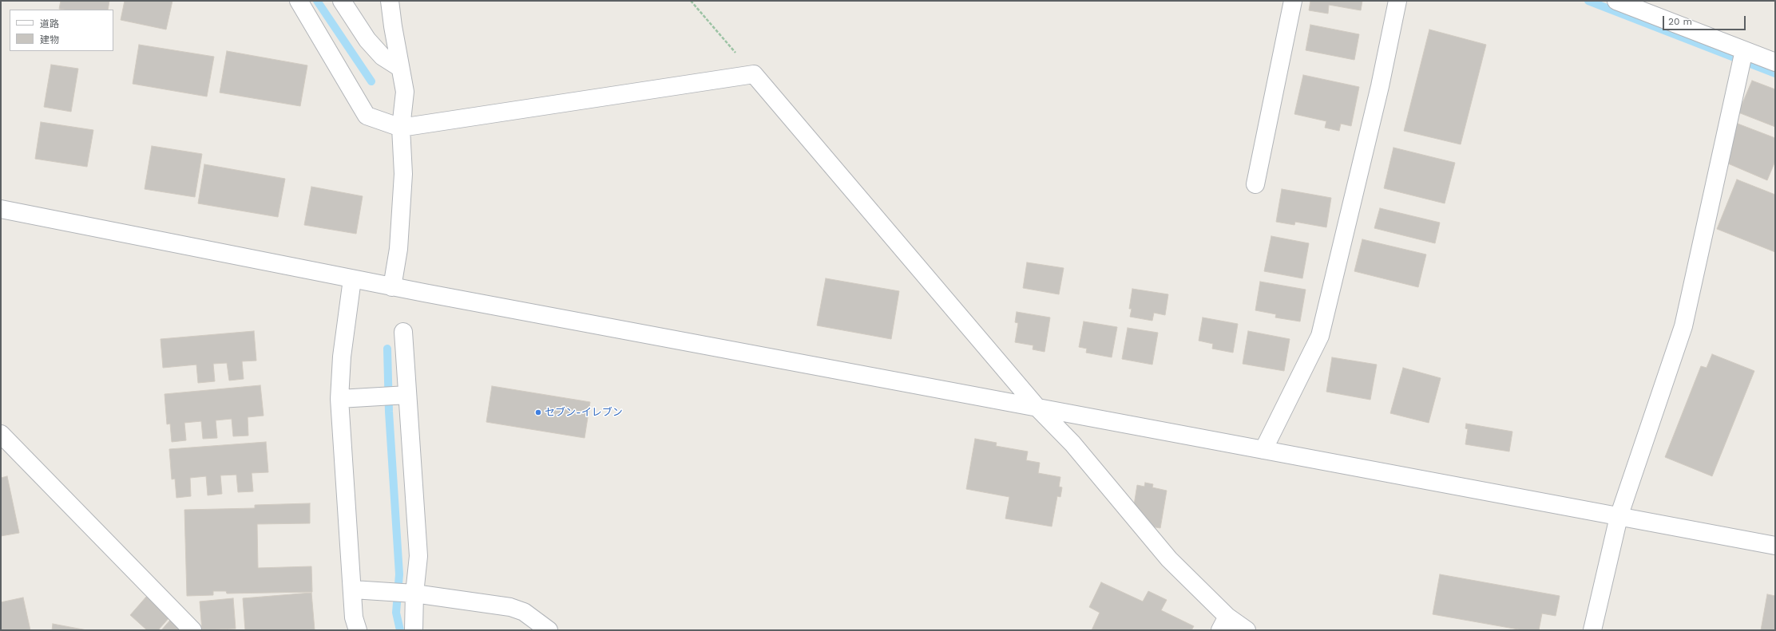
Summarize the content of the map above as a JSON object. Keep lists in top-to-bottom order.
{
  "places": ["セブン-イレブン"],
  "legend": ["道路", "建物"],
  "scale_bar": "20 m"
}
